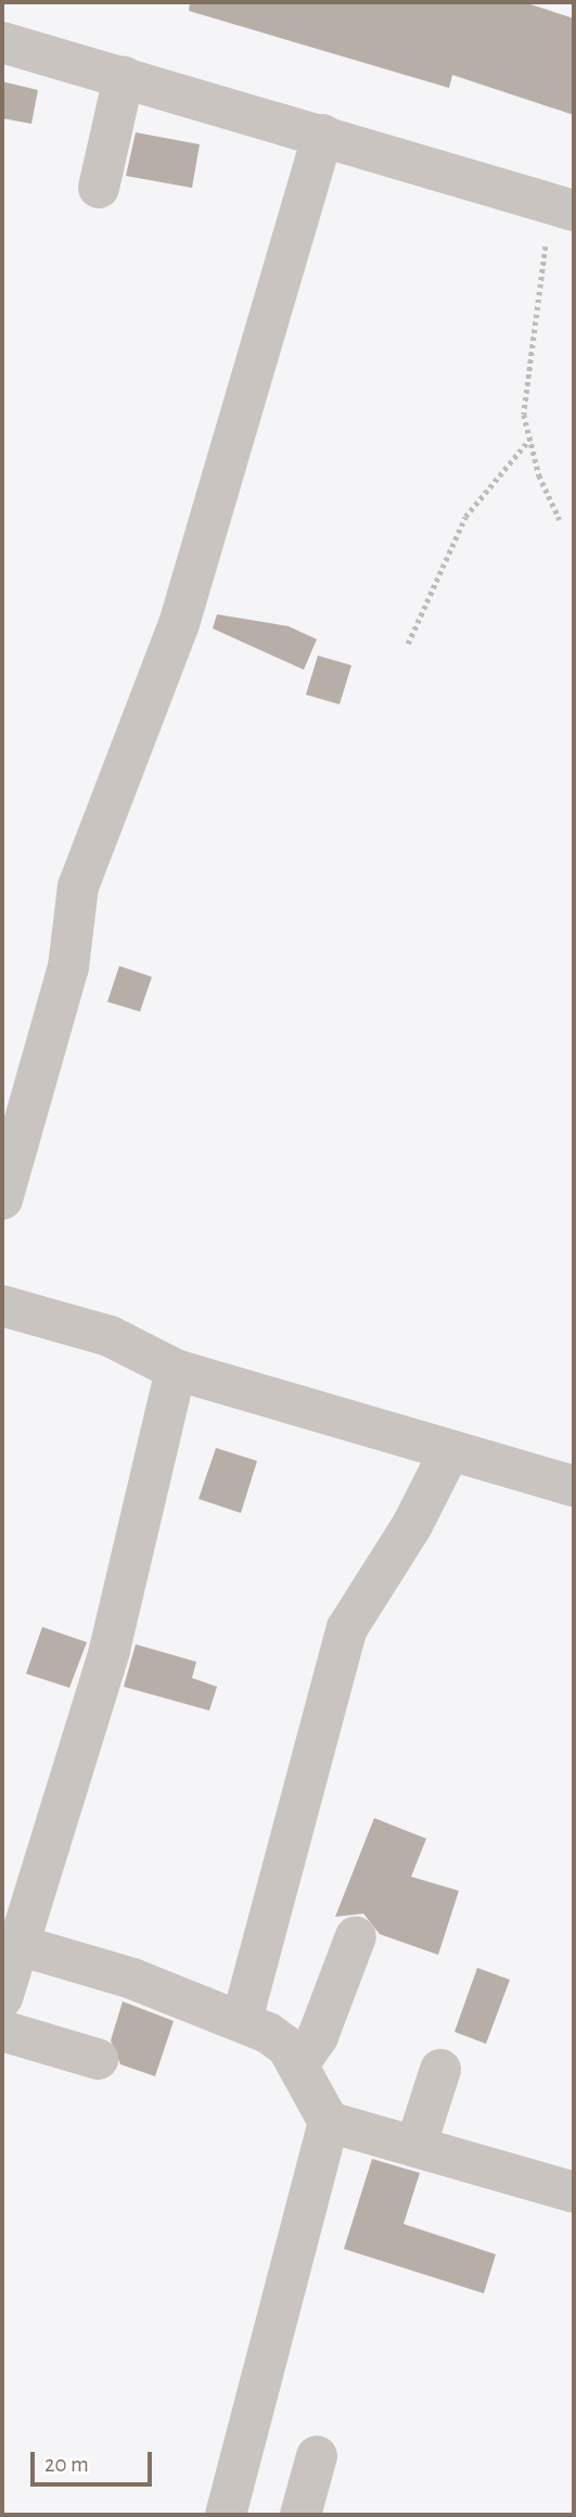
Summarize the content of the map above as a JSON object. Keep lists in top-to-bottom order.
{
  "scale_bar": "20 m"
}
